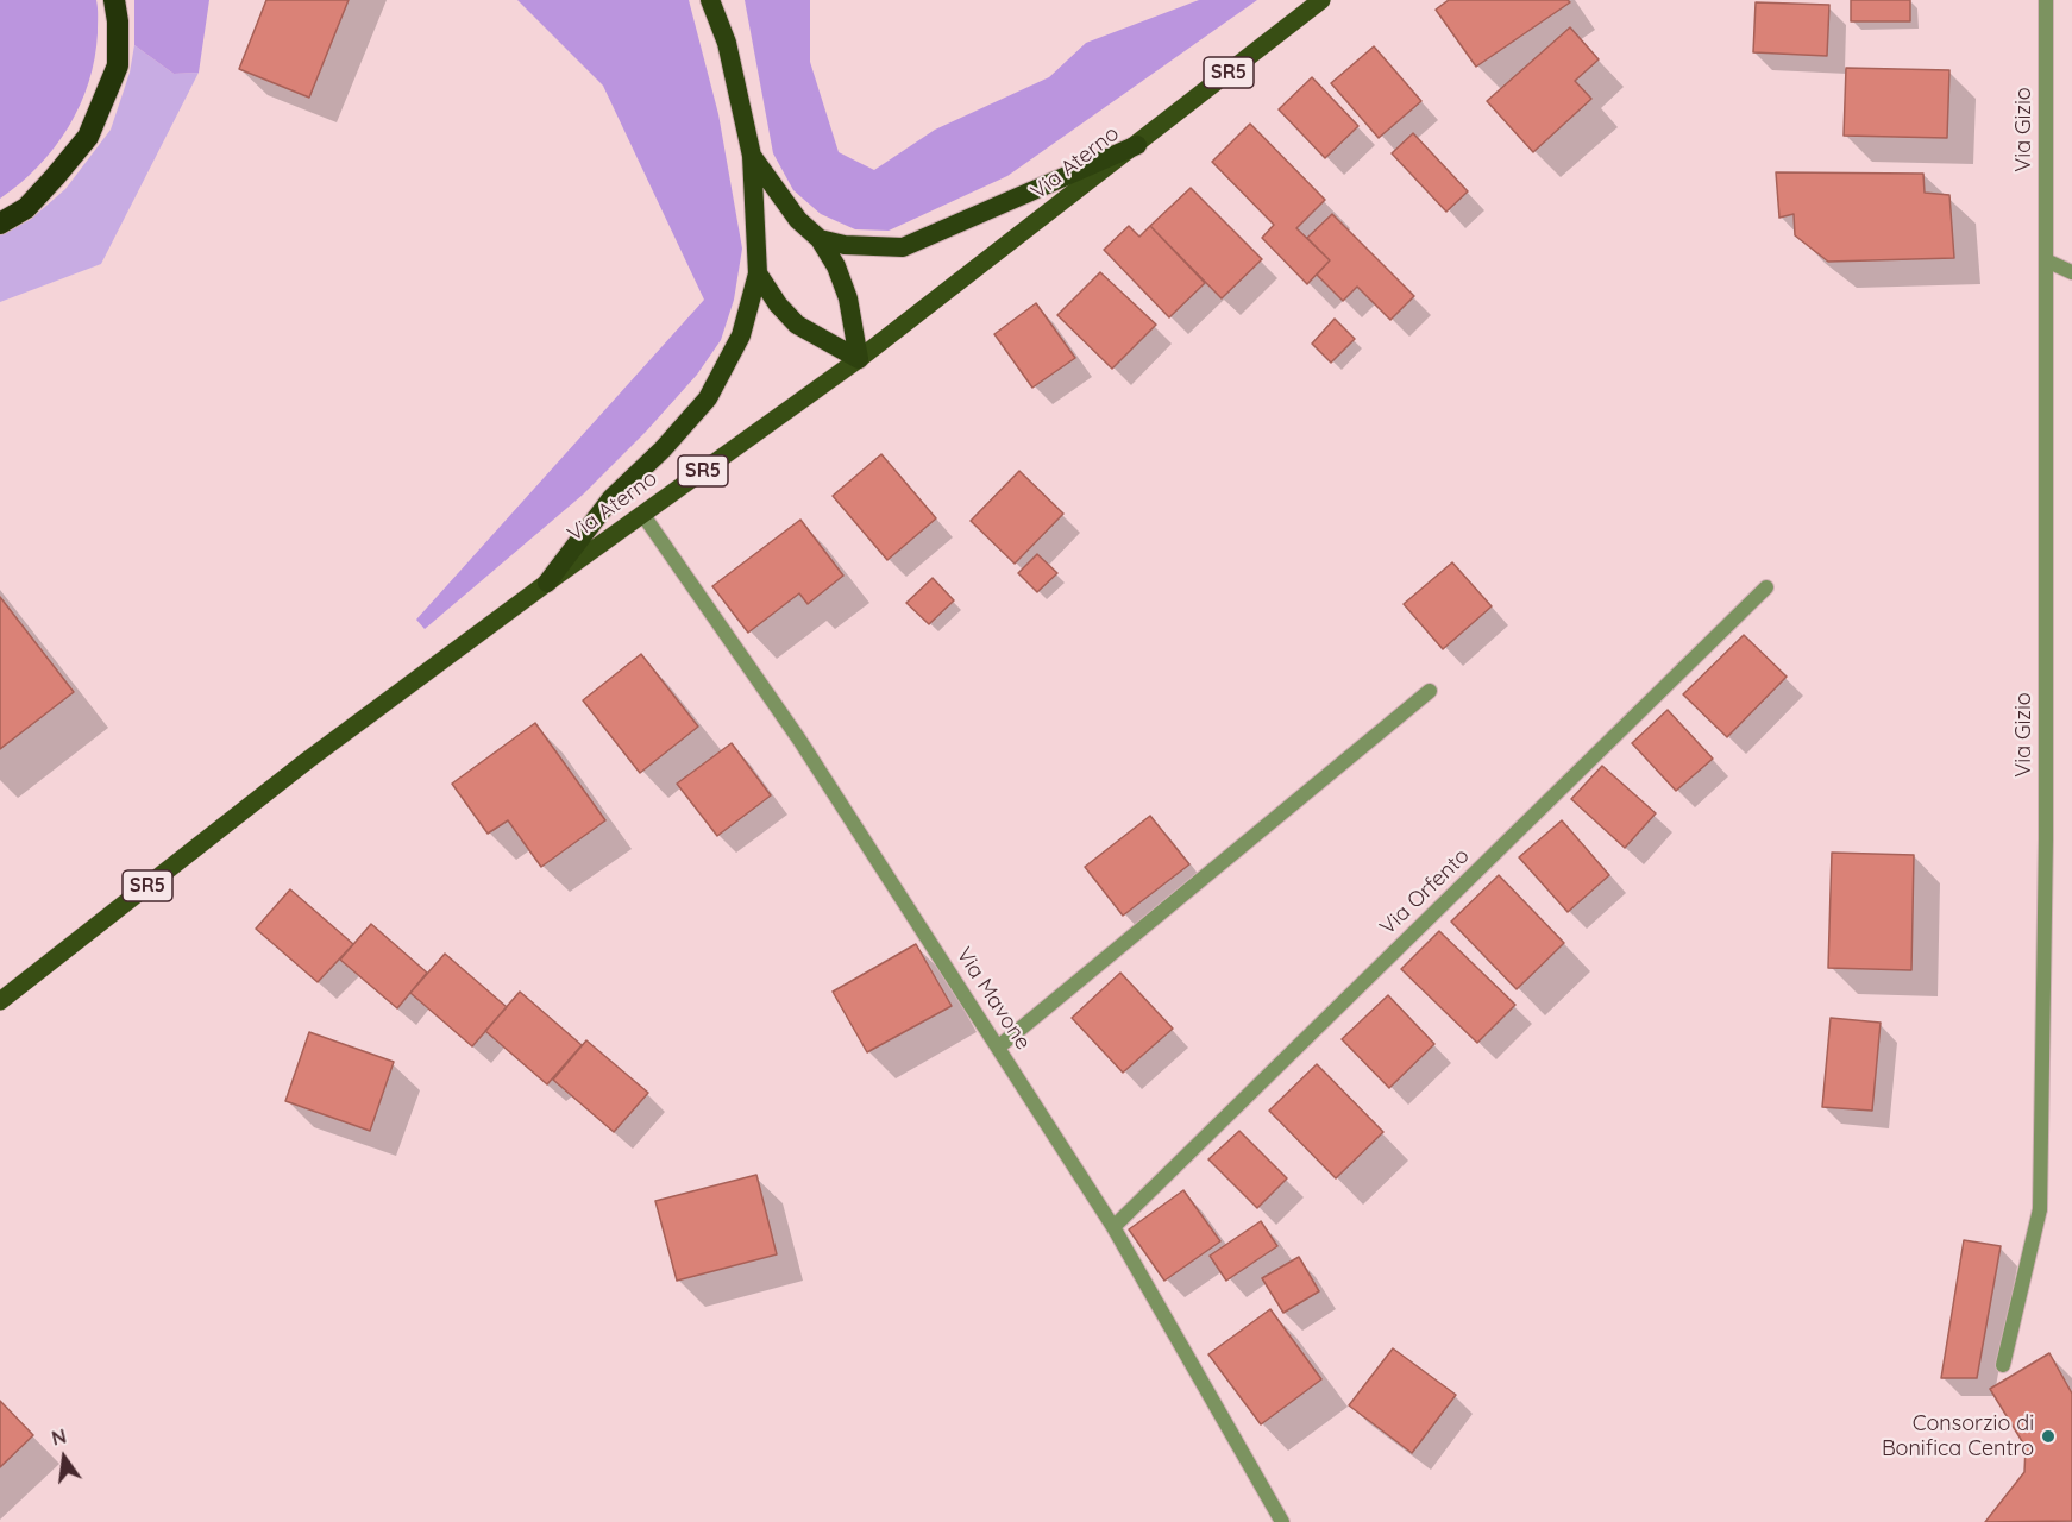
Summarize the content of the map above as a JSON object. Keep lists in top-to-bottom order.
{
  "streets": {
    "main road": ["SR5", "Via Aterno"],
    "street": ["Via Gizio", "Via Orfento", "Via Mavone"]
  },
  "crossings": [
    ["Via Aterno", "Via Mavone"],
    ["Via Orfento", "Via Mavone"]
  ],
  "places": ["Consorzio di Bonifica Centro"],
  "north": "top"
}
